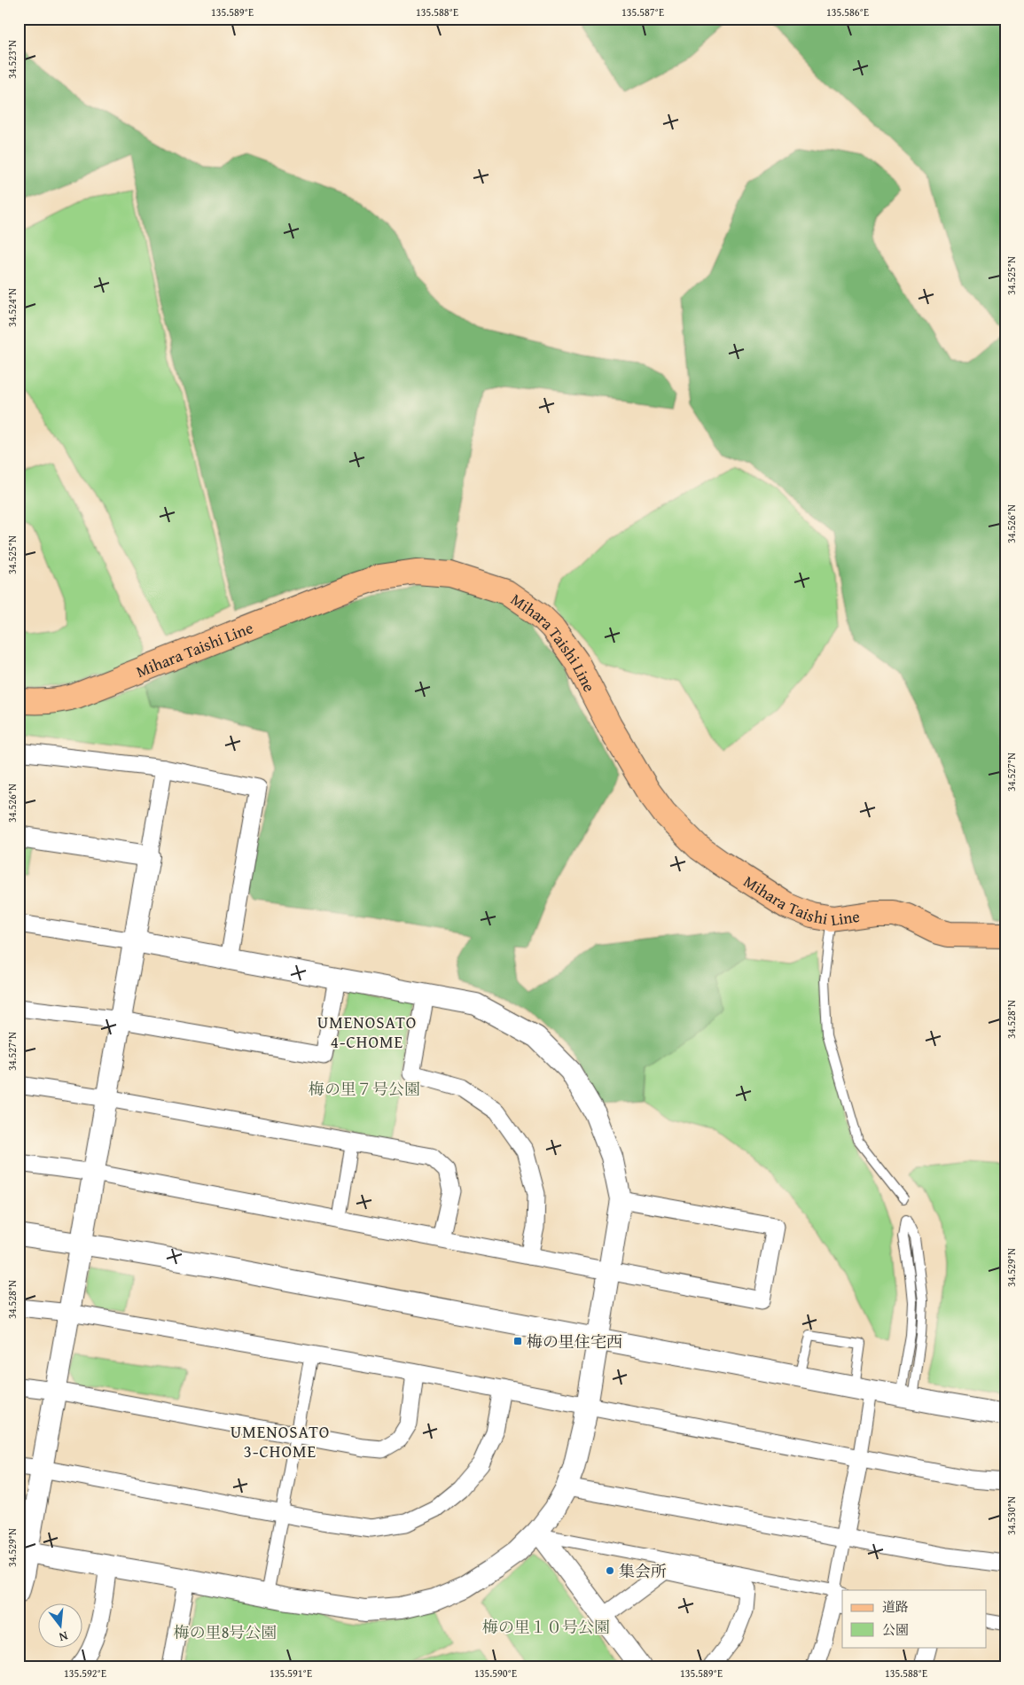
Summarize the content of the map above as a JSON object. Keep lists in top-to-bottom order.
{
  "streets": {
    "main road": ["Mihara Taishi Line"]
  },
  "districts": ["UMENOSATO 4-CHOME", "UMENOSATO 3-CHOME"],
  "parks": ["梅の里７号公園", "梅の里１０号公園", "梅の里8号公園"],
  "places": {
    "transit": ["梅の里住宅西"],
    "other": ["集会所"]
  },
  "legend": ["道路", "公園"],
  "north": "bottom",
  "coordinates": [
    "135.589°E",
    "135.588°E",
    "135.587°E",
    "135.586°E",
    "34.523°N",
    "34.525°N",
    "34.524°N",
    "34.526°N",
    "34.527°N",
    "34.528°N",
    "34.529°N",
    "34.530°N",
    "135.592°E",
    "135.591°E",
    "135.590°E"
  ]
}
